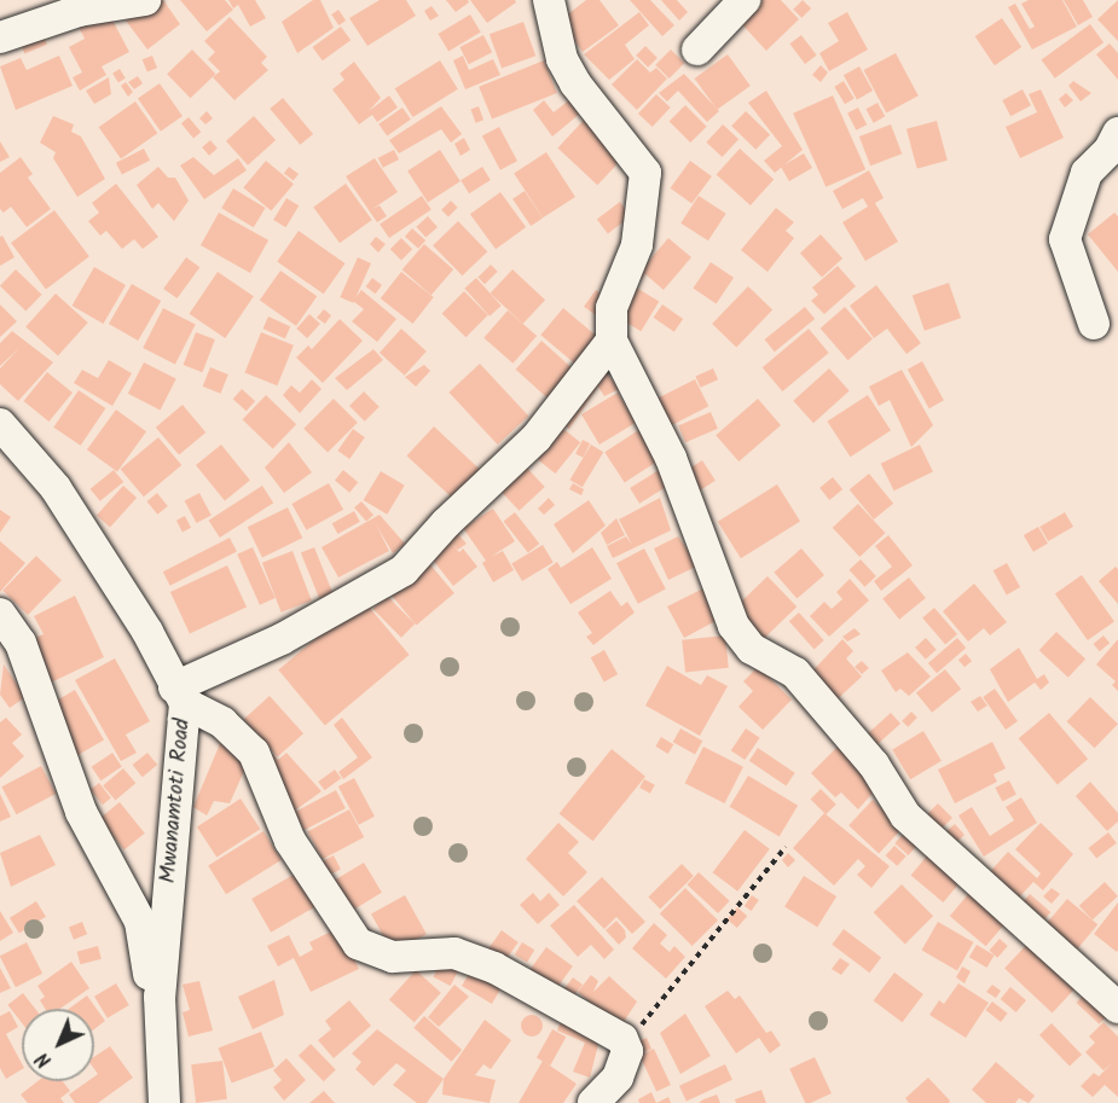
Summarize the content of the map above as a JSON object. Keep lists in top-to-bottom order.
{
  "streets": {
    "street": ["Mwanamtoti Road"]
  },
  "north": "bottom left"
}
